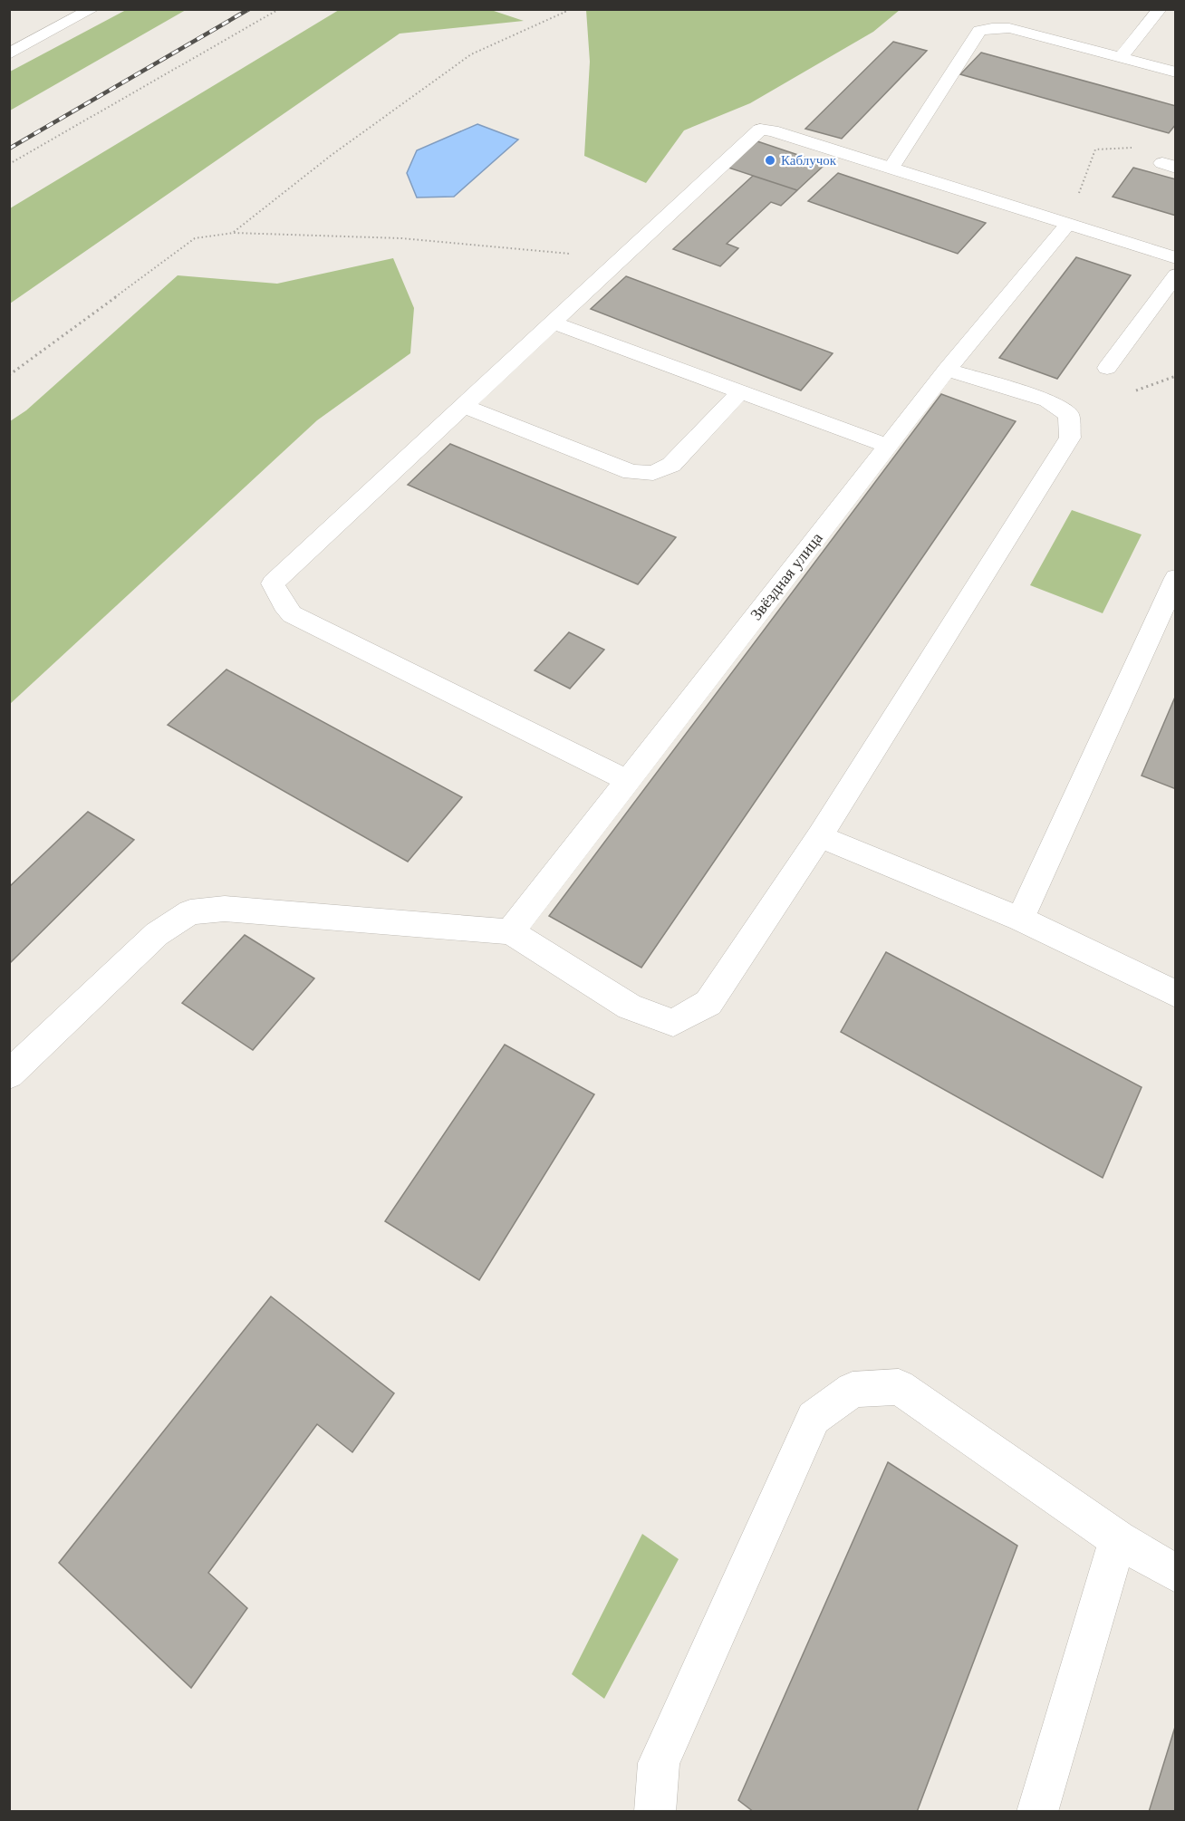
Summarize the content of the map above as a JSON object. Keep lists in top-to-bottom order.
{
  "streets": {
    "lane": ["Звёздная улица"]
  },
  "places": ["Каблучок"]
}
